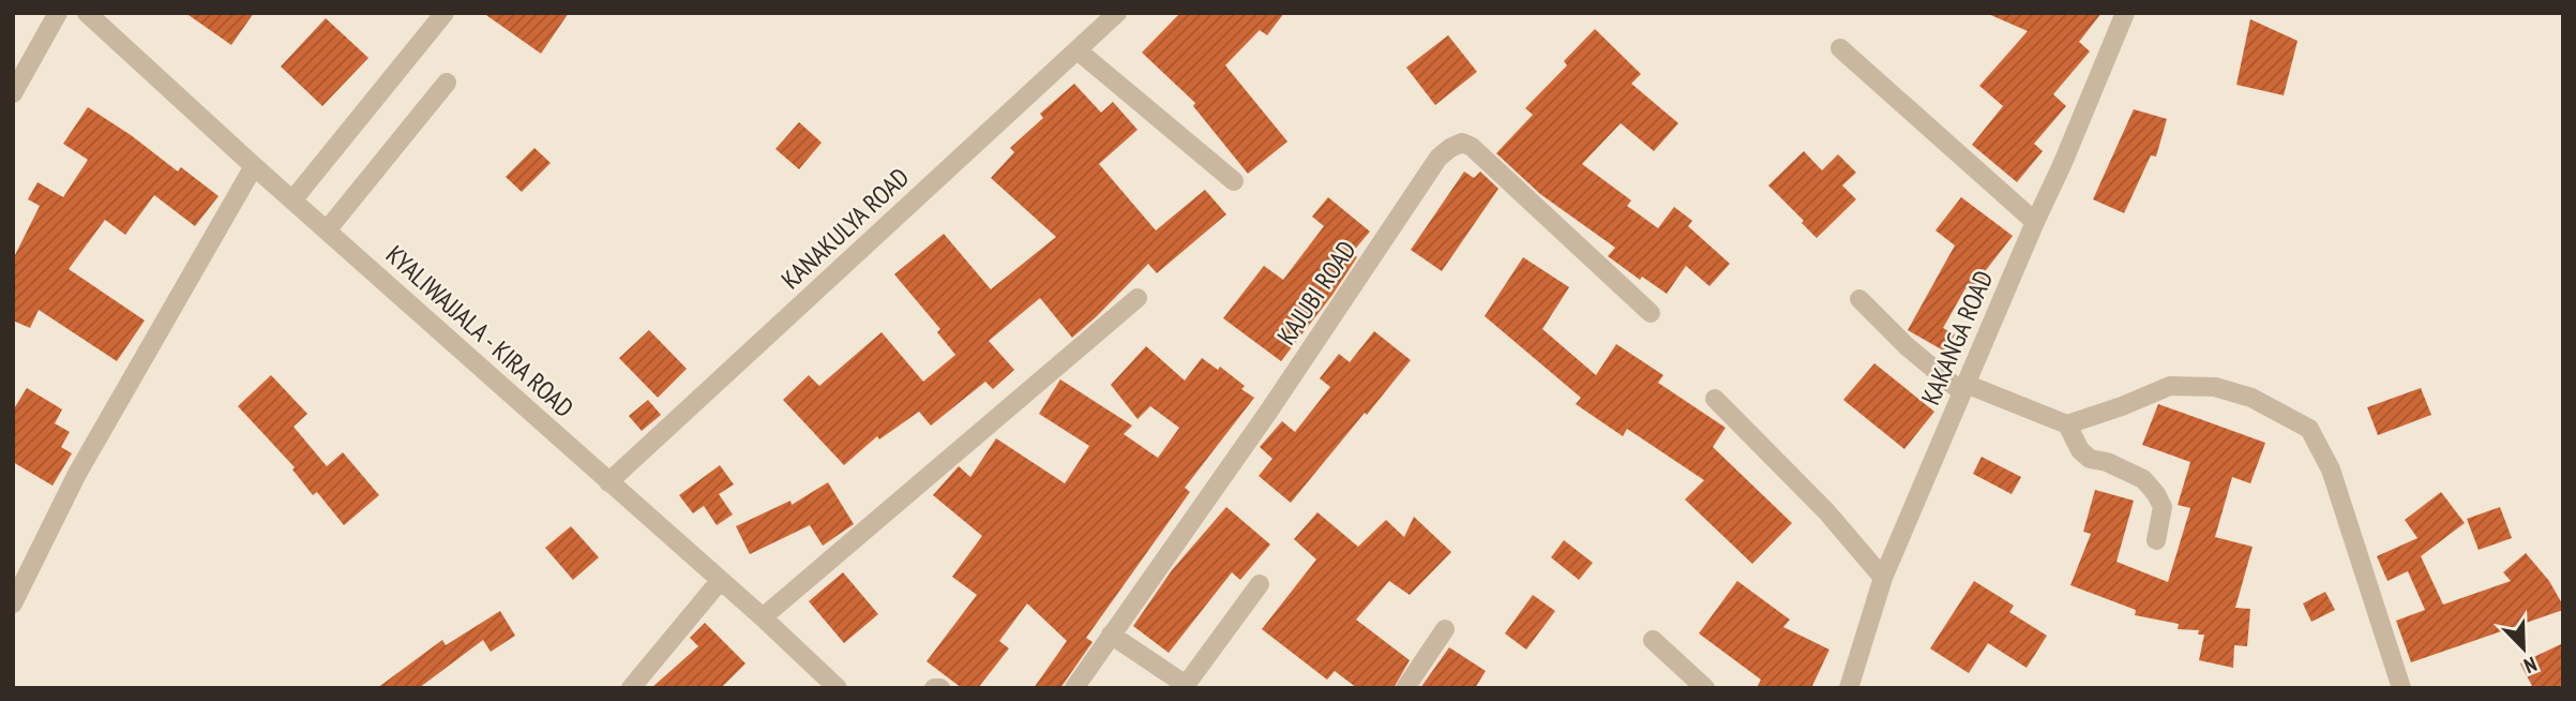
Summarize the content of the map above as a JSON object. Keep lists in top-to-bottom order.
{
  "streets": {
    "street": [
      "KANAKULYA ROAD",
      "KAJUBI ROAD",
      "KYALIWAJJALA - KIRA ROAD",
      "KAKANGA ROAD"
    ]
  },
  "crossings": [
    ["KANAKULYA ROAD", "KYALIWAJJALA - KIRA ROAD"]
  ],
  "north": "bottom right"
}
